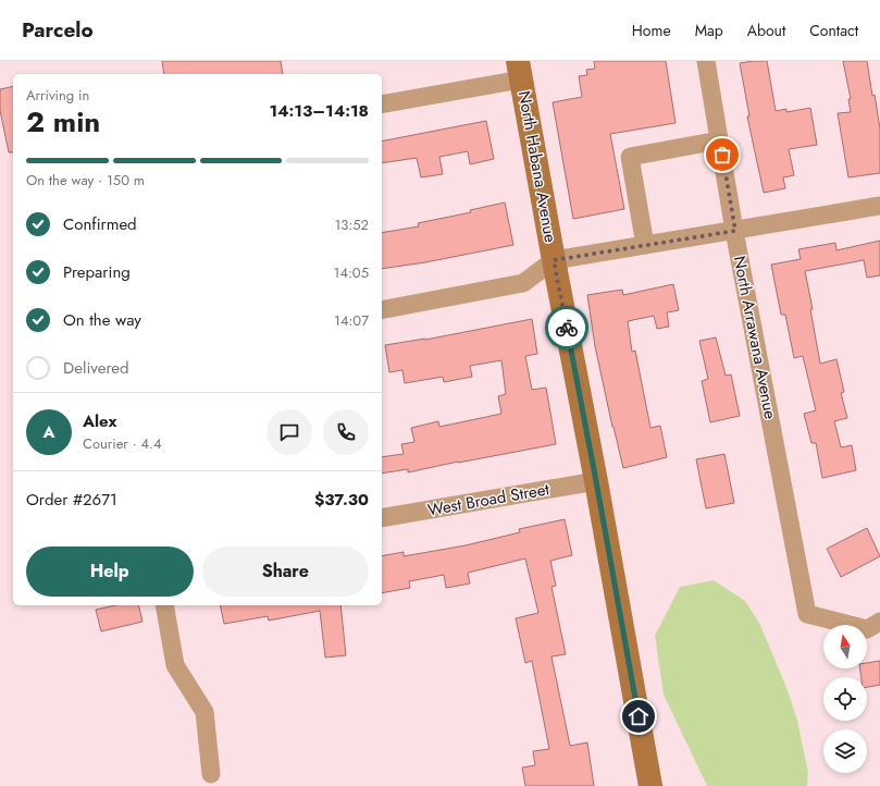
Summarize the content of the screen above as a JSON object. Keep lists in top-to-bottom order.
{
  "streets": {
    "street": ["North Habana Avenue", "North Arrawana Avenue", "West Broad Street"]
  },
  "crossings": [
    ["North Habana Avenue", "West Broad Street"]
  ],
  "north": "top",
  "page": {
    "header": "Parcelo",
    "nav": [
      "Home",
      "Map",
      "About",
      "Contact"
    ],
    "heading": ["2 min", "Arriving in", "14:13–14:18"],
    "panel": [
      "Alex",
      "Courier · 4.4",
      "Order #2671",
      "$37.30"
    ],
    "bar": "On the way · 150 m",
    "list": [
      ["Confirmed", "13:52"],
      ["Preparing", "14:05"],
      ["On the way", "14:07"],
      "Delivered"
    ],
    "round": "A",
    "buttons": ["Help", "Share"]
  }
}
